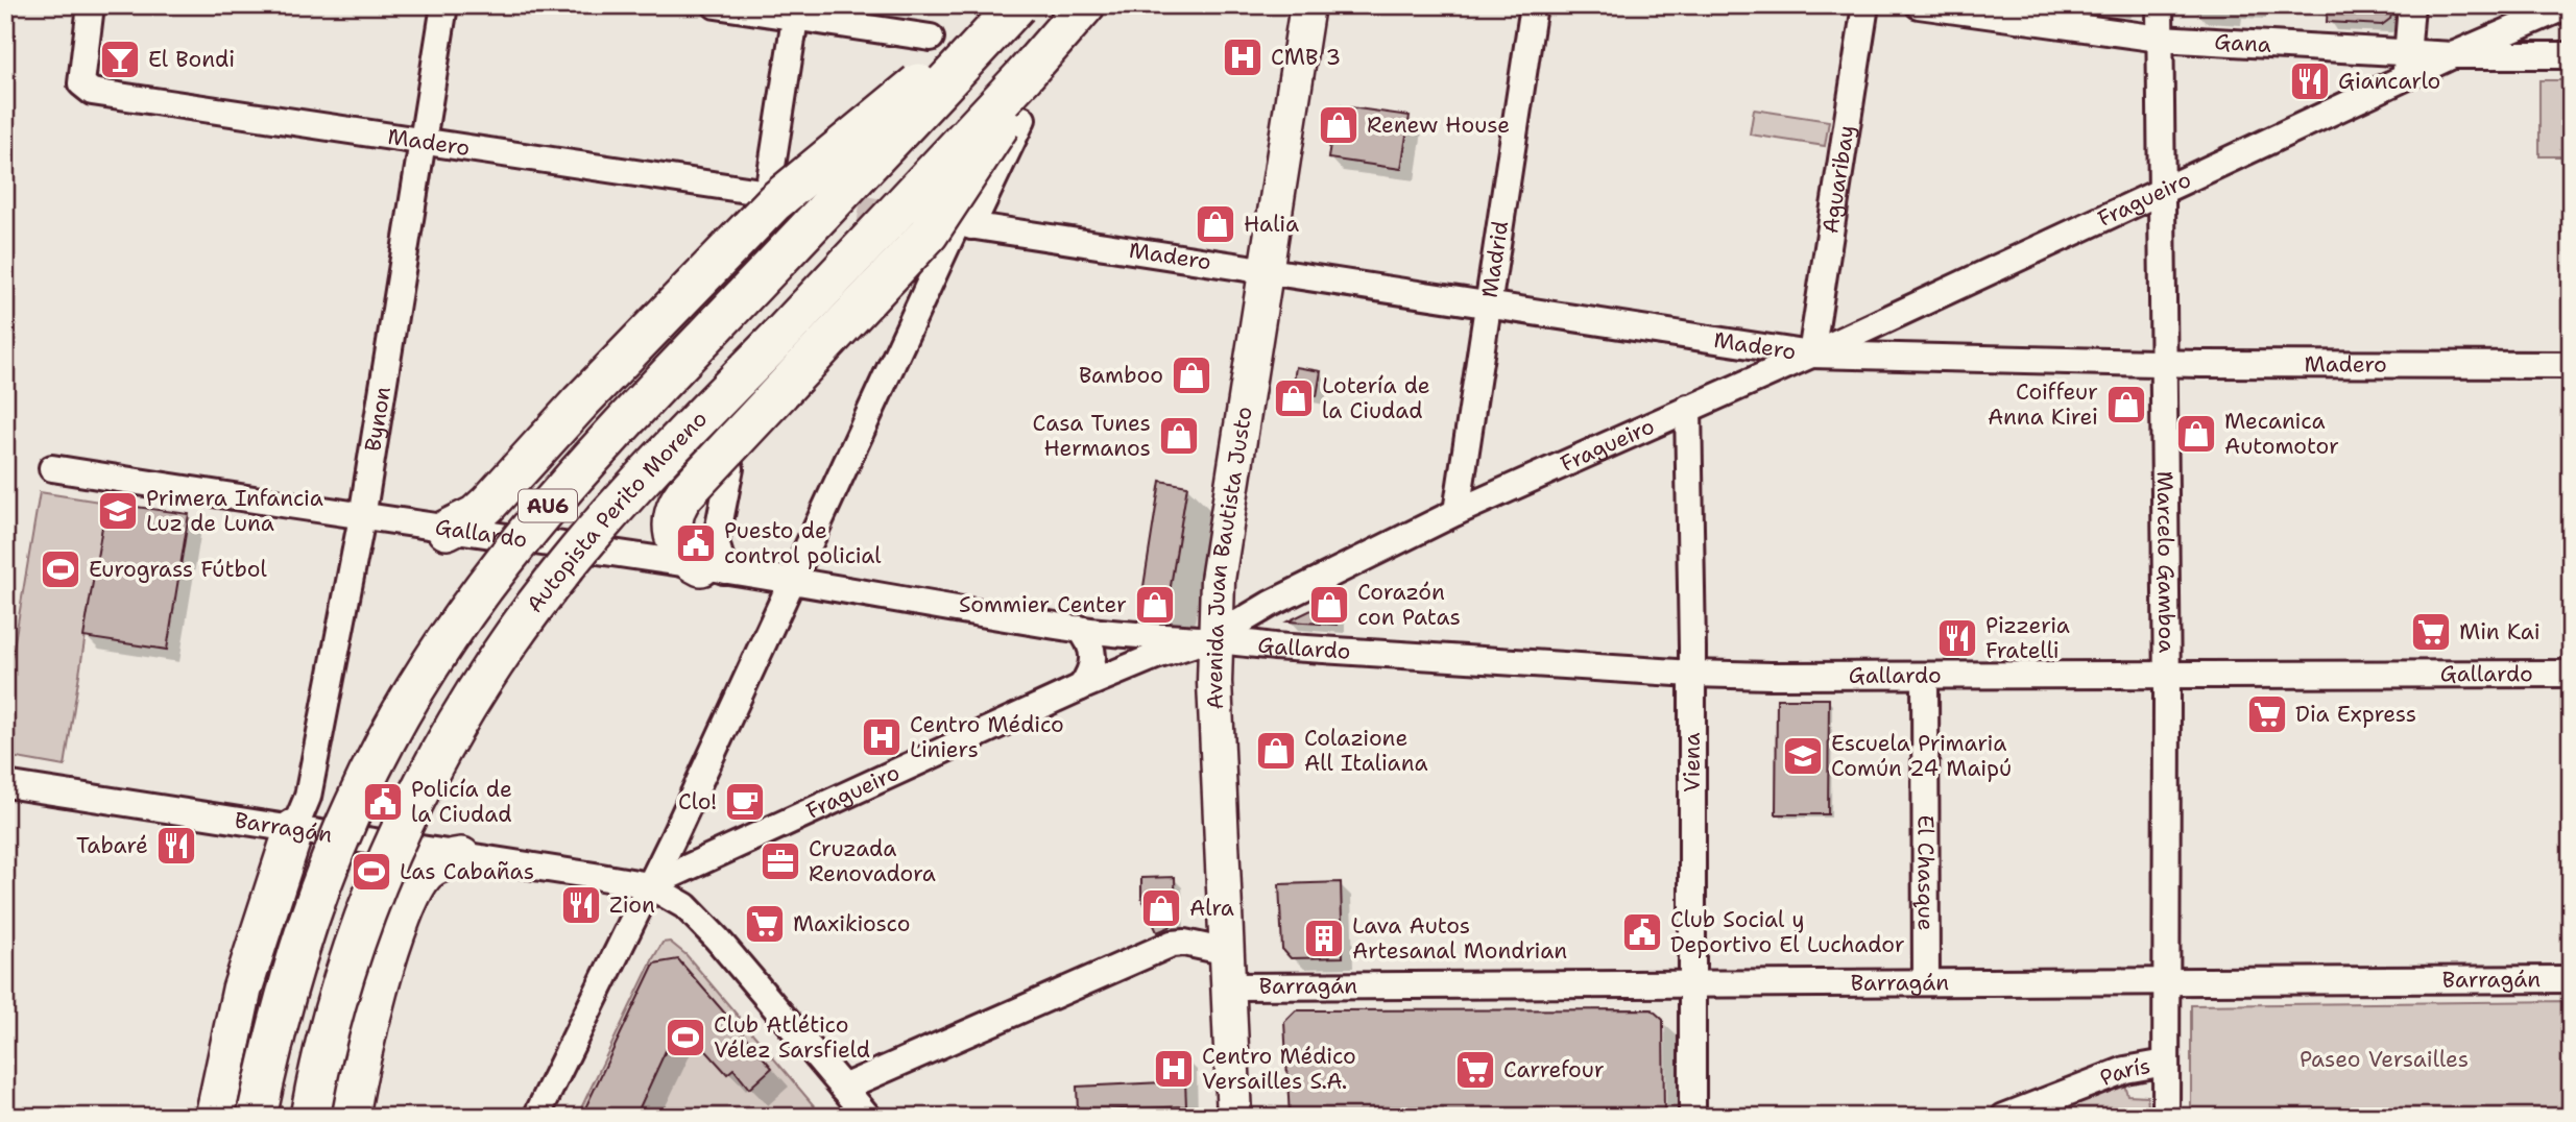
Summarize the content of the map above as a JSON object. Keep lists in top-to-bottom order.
{
  "streets": {
    "highway": ["AU6", "Autopista Perito Moreno"],
    "main road": ["Avenida Juan Bautista Justo"],
    "street": [
      "Gana",
      "Madero",
      "Aguaribay",
      "Fragueiro",
      "Madrid",
      "Bynon",
      "Gallardo",
      "Marcelo Gamboa",
      "Viena",
      "Barragán",
      "El Chasque",
      "París"
    ]
  },
  "crossings": [
    ["Gana", "Fragueiro"],
    ["Gana", "Marcelo Gamboa"],
    ["Madero", "Aguaribay"],
    ["Madero", "Fragueiro"],
    ["Madero", "Madrid"],
    ["Madero", "Bynon"],
    ["Madero", "Avenida Juan Bautista Justo"],
    ["Madero", "Marcelo Gamboa"],
    ["Aguaribay", "Fragueiro"],
    ["Fragueiro", "Madrid"],
    ["Fragueiro", "Gallardo"],
    ["Fragueiro", "Avenida Juan Bautista Justo"],
    ["Fragueiro", "Marcelo Gamboa"],
    ["Fragueiro", "Viena"],
    ["Fragueiro", "Barragán"],
    ["Bynon", "Gallardo"],
    ["Bynon", "Barragán"],
    ["Gallardo", "Avenida Juan Bautista Justo"],
    ["Gallardo", "Marcelo Gamboa"],
    ["Gallardo", "Viena"],
    ["Gallardo", "El Chasque"],
    ["Avenida Juan Bautista Justo", "Barragán"],
    ["Marcelo Gamboa", "Barragán"],
    ["Marcelo Gamboa", "París"],
    ["Viena", "Barragán"],
    ["Barragán", "El Chasque"]
  ],
  "parks": ["Paseo Versailles"],
  "places": {
    "hospital": ["CMB 3", "Centro Médico Liniers", "Centro Médico Versailles S.A."],
    "bar": ["El Bondi"],
    "restaurant": [
      "Giancarlo",
      "Pizzeria Fratelli",
      "Tabaré",
      "Zion"
    ],
    "shop": [
      "Renew House",
      "Halia",
      "Bamboo",
      "Lotería de la Ciudad",
      "Coiffeur Anna Kirei",
      "Mecanica Automotor",
      "Casa Tunes Hermanos",
      "Sommier Center",
      "Corazón con Patas",
      "Colazione All Italiana",
      "Alra"
    ],
    "school or university": ["Primera Infancia Luz de Luna", "Escuela Primaria Común 24 Maipú"],
    "public building": ["Puesto de control policial", "Policía de la Ciudad", "Club Social y Deportivo El Luchador"],
    "sports": ["Eurograss Fútbol", "Las Cabañas", "Club Atlético Vélez Sarsfield"],
    "supermarket": [
      "Min Kai",
      "Dia Express",
      "Maxikiosco",
      "Carrefour"
    ],
    "cafe": ["Clo!"],
    "office": ["Cruzada Renovadora"],
    "building": ["Lava Autos Artesanal Mondrian"]
  }
}
